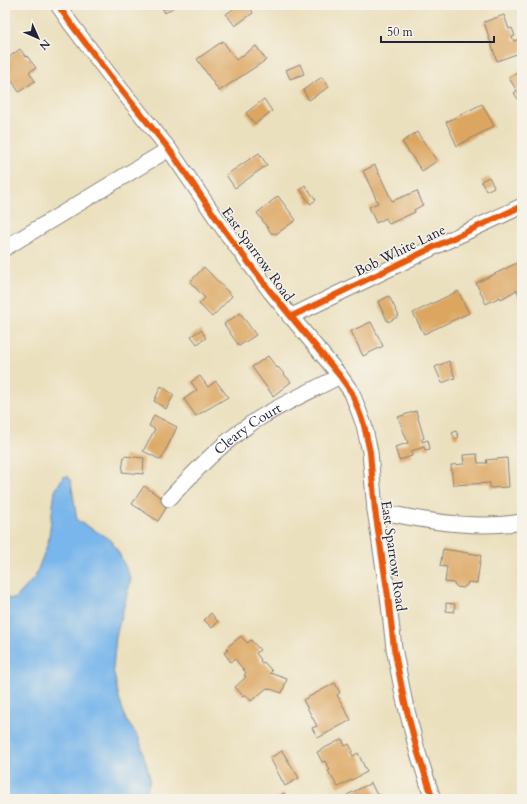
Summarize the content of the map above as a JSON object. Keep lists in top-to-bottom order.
{
  "streets": {
    "street": ["Bob White Lane", "East Sparrow Road", "Cleary Court"]
  },
  "crossings": [
    ["Bob White Lane", "East Sparrow Road"],
    ["East Sparrow Road", "Cleary Court"]
  ],
  "scale_bar": "50 m",
  "north": "bottom right"
}
